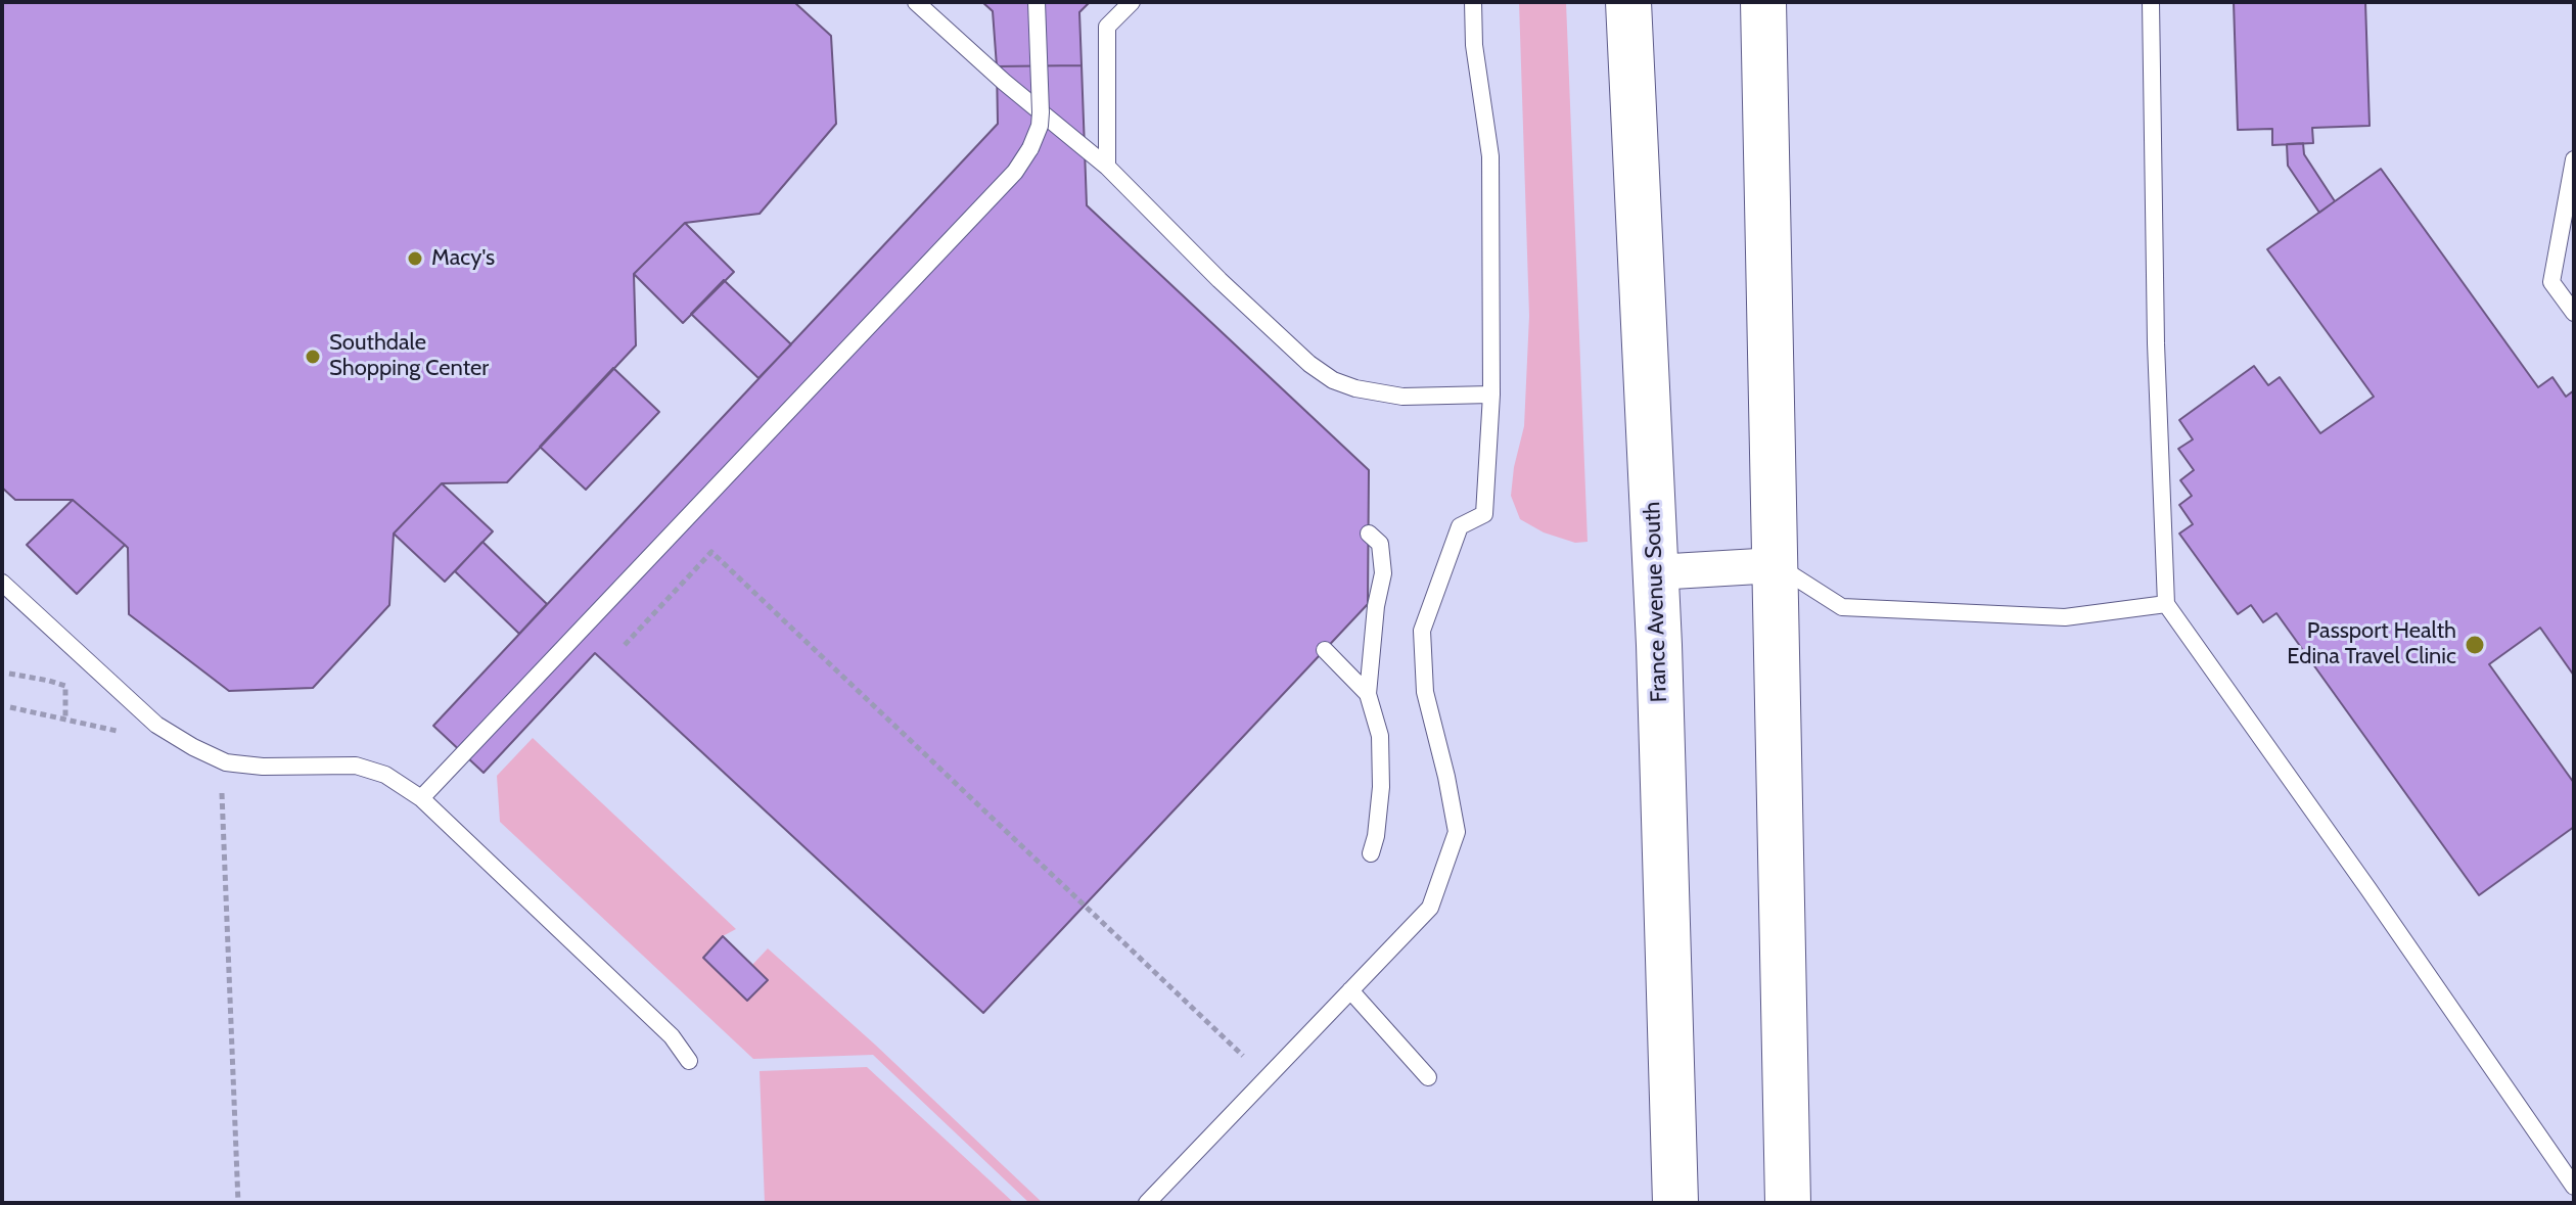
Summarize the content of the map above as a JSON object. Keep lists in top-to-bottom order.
{
  "streets": {
    "main road": ["France Avenue South"]
  },
  "places": ["Macy's", "Southdale Shopping Center", "Passport Health Edina Travel Clinic"]
}
